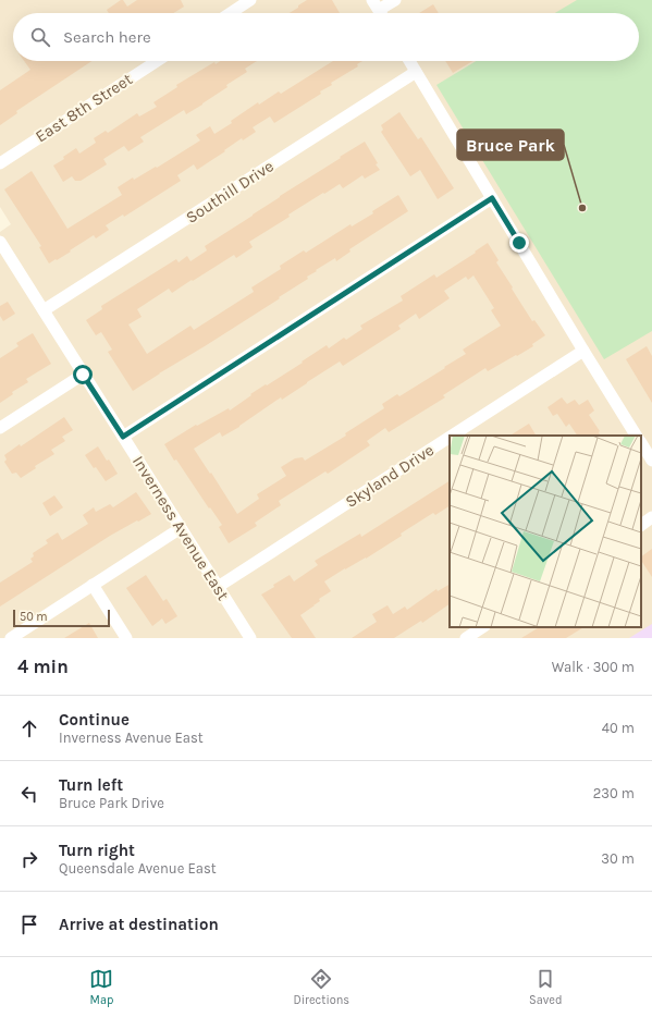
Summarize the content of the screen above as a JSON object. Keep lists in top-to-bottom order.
{
  "streets": {
    "street": [
      "East 8th Street",
      "Southill Drive",
      "Skyland Drive",
      "Inverness Avenue East"
    ]
  },
  "crossings": [
    ["Southill Drive", "Inverness Avenue East"],
    ["Skyland Drive", "Inverness Avenue East"]
  ],
  "places": ["Bruce Park"],
  "scale_bar": "50 m",
  "page": {
    "search": "Search here",
    "scale": "50 m",
    "heading": ["4 min", "Walk · 300 m"],
    "list": [
      ["Continue", "Inverness Avenue East", "40 m"],
      ["Turn left", "Bruce Park Drive", "230 m"],
      ["Turn right", "Queensdale Avenue East", "30 m"],
      "Arrive at destination"
    ],
    "nav": ["Map", "Directions", "Saved"]
  }
}
